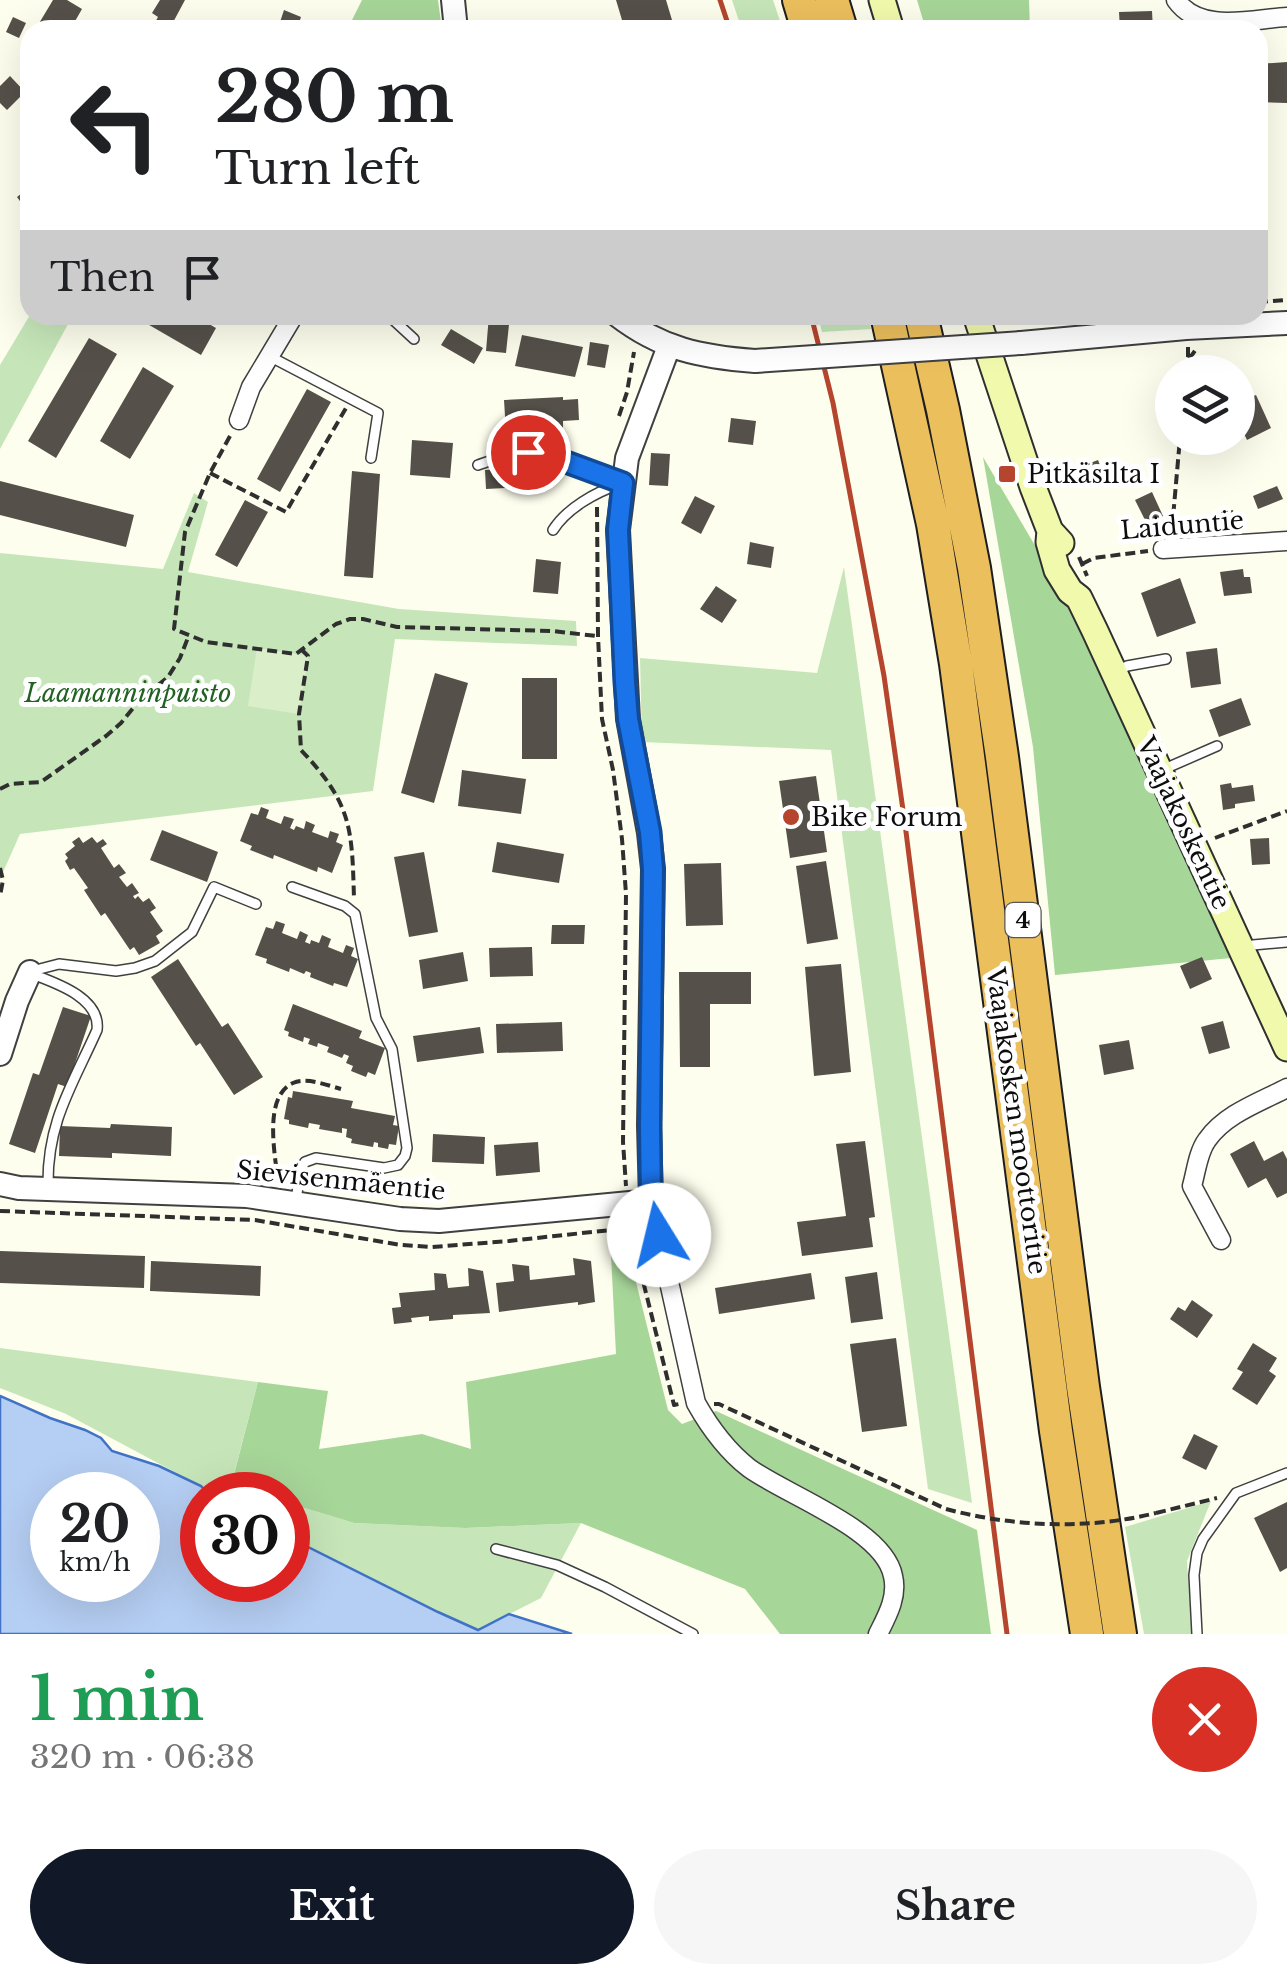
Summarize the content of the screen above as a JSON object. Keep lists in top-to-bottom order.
{
  "streets": {
    "highway": ["4", "Vaajakosken moottoritie"],
    "main road": ["Vaajakoskentie"],
    "street": ["Laiduntie", "Sievisenmäentie"]
  },
  "parks": ["Laamanninpuisto"],
  "places": {
    "transit": ["Pitkäsilta I"],
    "other": ["Bike Forum"]
  },
  "page": {
    "turn": ["280 m", "Turn left"],
    "then": "Then",
    "speed": "20 km/h",
    "limit": "30",
    "heading": ["1 min", "320 m · 06:38"],
    "buttons": ["Exit", "Share"]
  }
}
